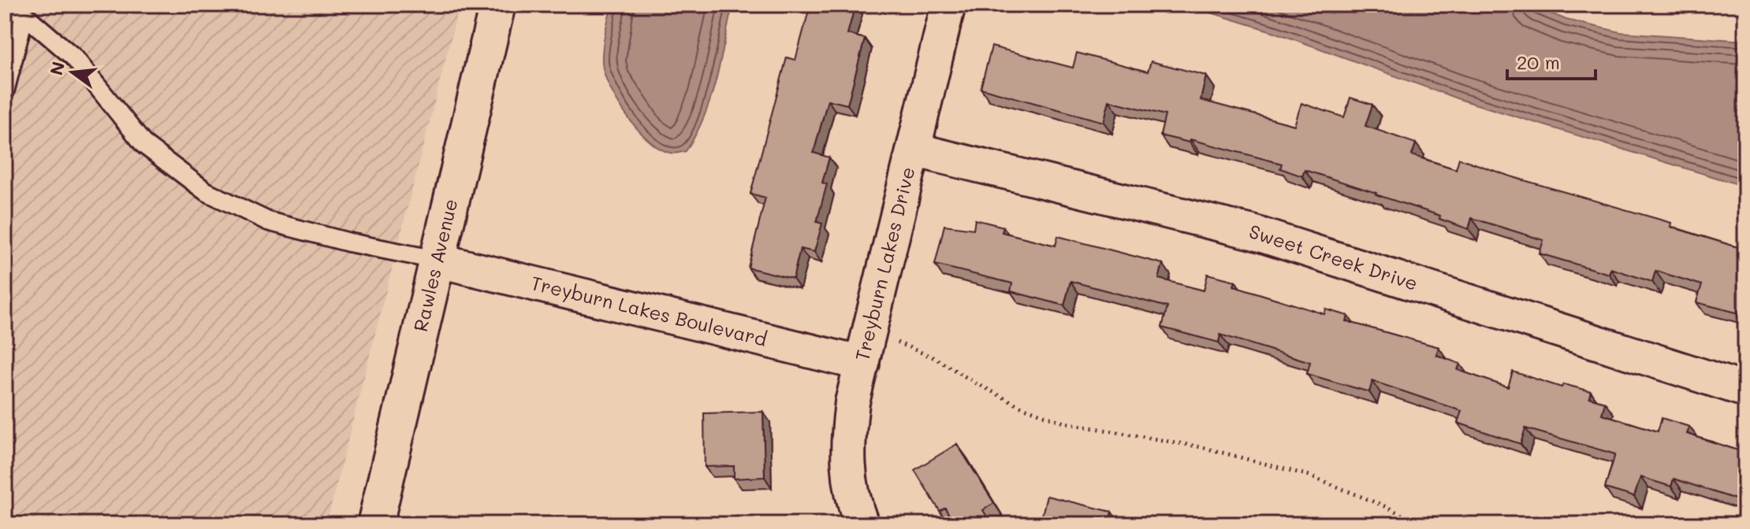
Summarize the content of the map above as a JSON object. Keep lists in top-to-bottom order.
{
  "streets": {
    "street": [
      "Sweet Creek Drive",
      "Rawles Avenue",
      "Treyburn Lakes Drive",
      "Treyburn Lakes Boulevard"
    ]
  },
  "crossings": [
    ["Sweet Creek Drive", "Treyburn Lakes Drive"],
    ["Rawles Avenue", "Treyburn Lakes Boulevard"],
    ["Treyburn Lakes Drive", "Treyburn Lakes Boulevard"]
  ],
  "scale_bar": "20 m",
  "north": "left"
}
